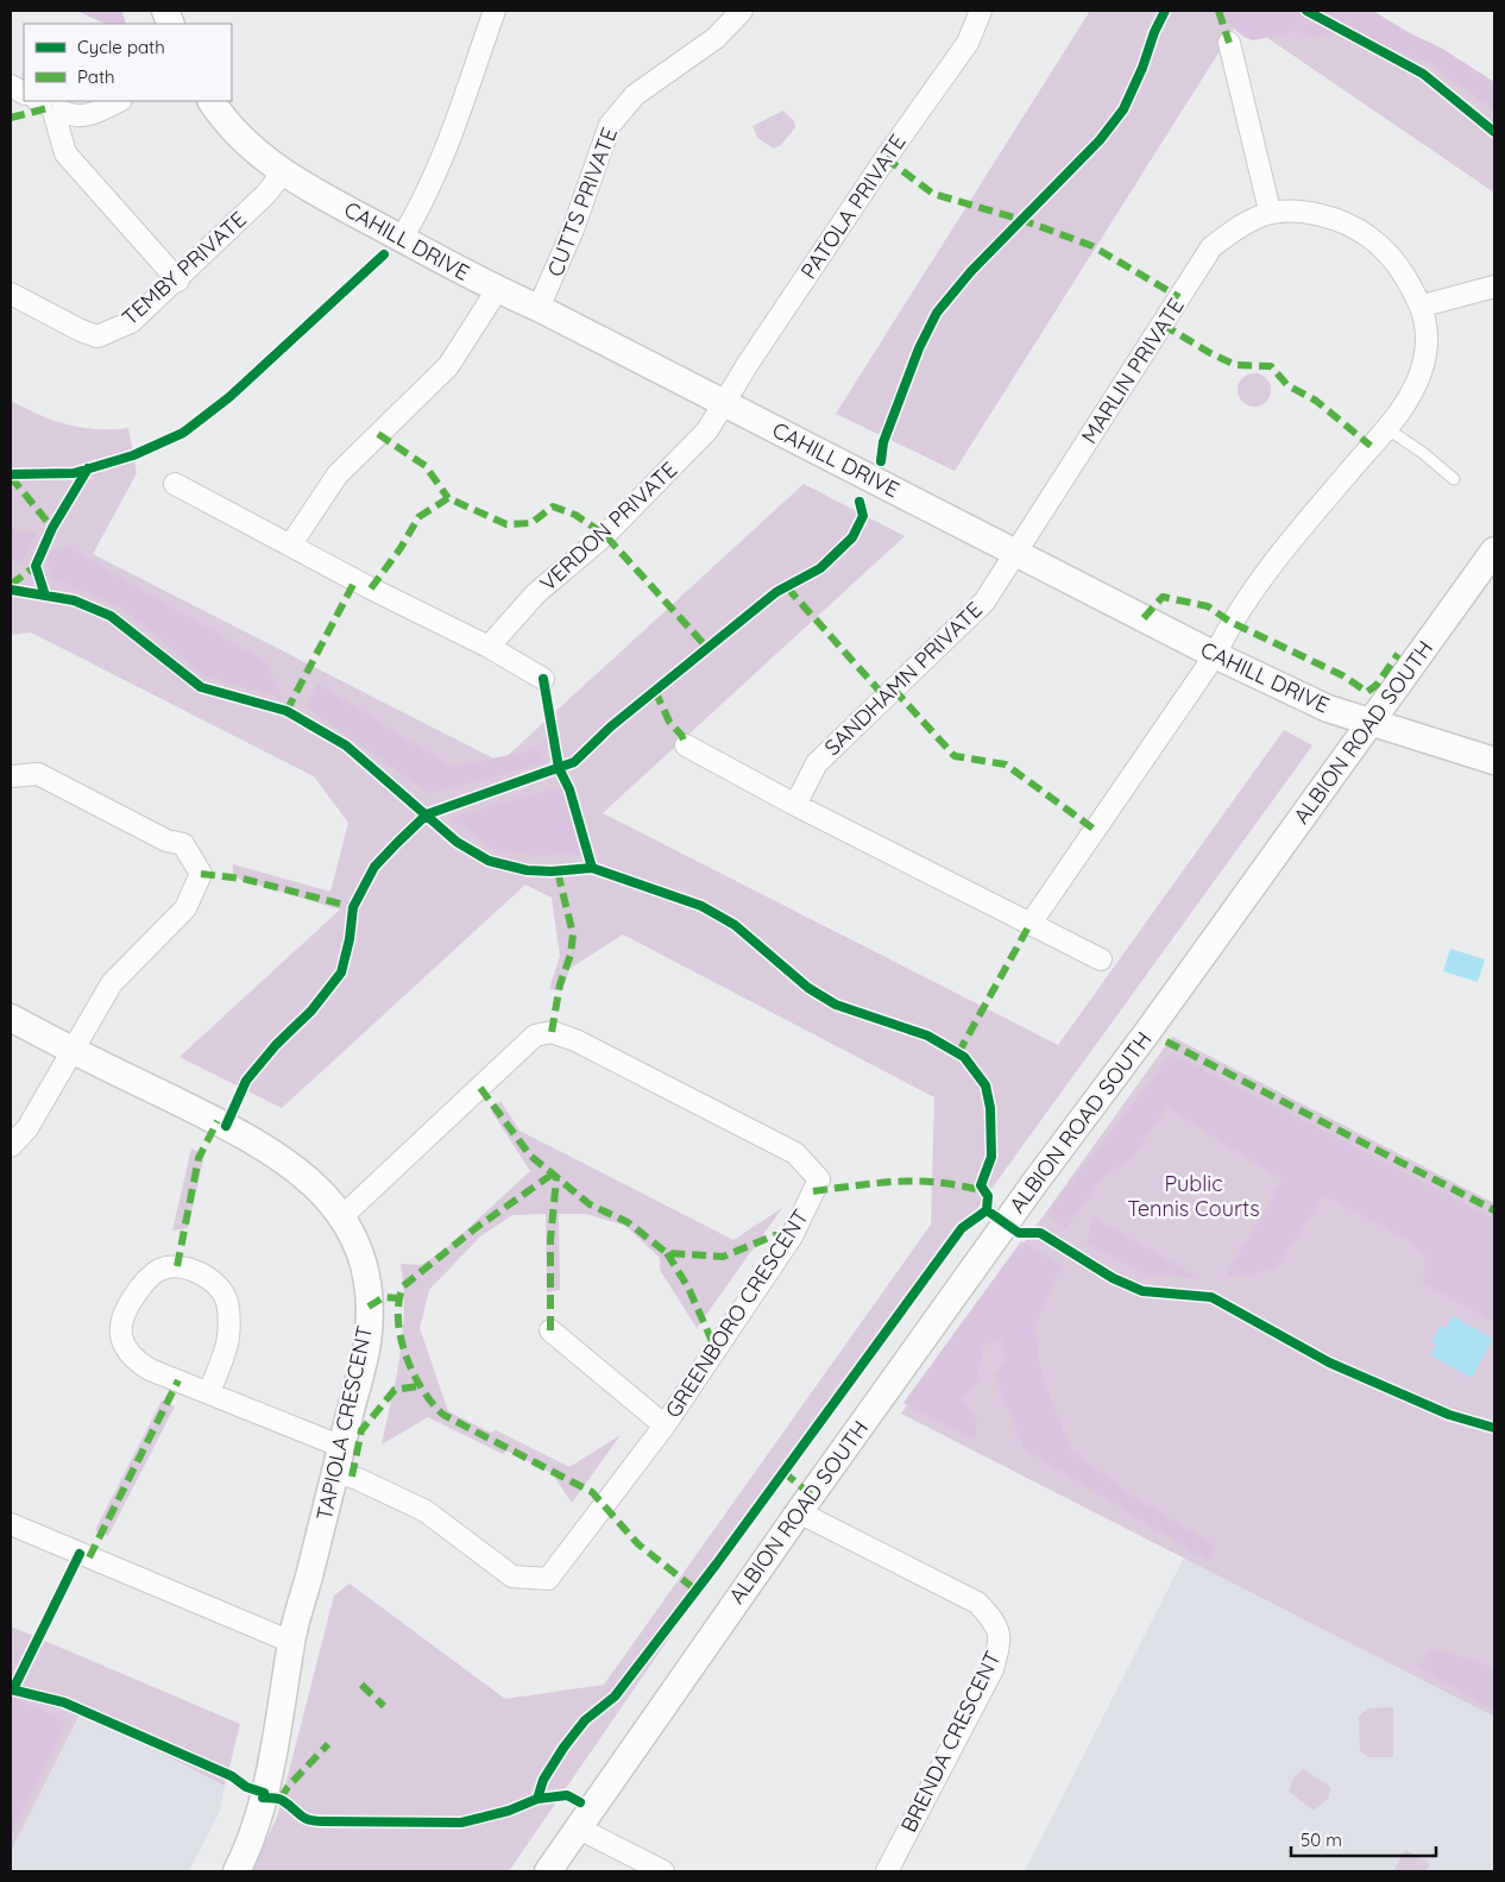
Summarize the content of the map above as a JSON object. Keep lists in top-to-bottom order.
{
  "streets": {
    "street": [
      "CUTTS PRIVATE",
      "PATOLA PRIVATE",
      "CAHILL DRIVE",
      "TEMBY PRIVATE",
      "MARLIN PRIVATE",
      "VERDON PRIVATE",
      "SANDHAMN PRIVATE",
      "ALBION ROAD SOUTH",
      "GREENBORO CRESCENT",
      "TAPIOLA CRESCENT",
      "BRENDA CRESCENT"
    ]
  },
  "crossings": [
    ["CUTTS PRIVATE", "CAHILL DRIVE"],
    ["PATOLA PRIVATE", "CAHILL DRIVE"],
    ["PATOLA PRIVATE", "VERDON PRIVATE"],
    ["CAHILL DRIVE", "TEMBY PRIVATE"],
    ["CAHILL DRIVE", "MARLIN PRIVATE"],
    ["CAHILL DRIVE", "VERDON PRIVATE"],
    ["CAHILL DRIVE", "SANDHAMN PRIVATE"],
    ["CAHILL DRIVE", "ALBION ROAD SOUTH"],
    ["MARLIN PRIVATE", "SANDHAMN PRIVATE"],
    ["ALBION ROAD SOUTH", "BRENDA CRESCENT"],
    ["GREENBORO CRESCENT", "TAPIOLA CRESCENT"]
  ],
  "parks": ["Public Tennis Courts"],
  "legend": ["Cycle path", "Path"],
  "scale_bar": "50 m"
}
